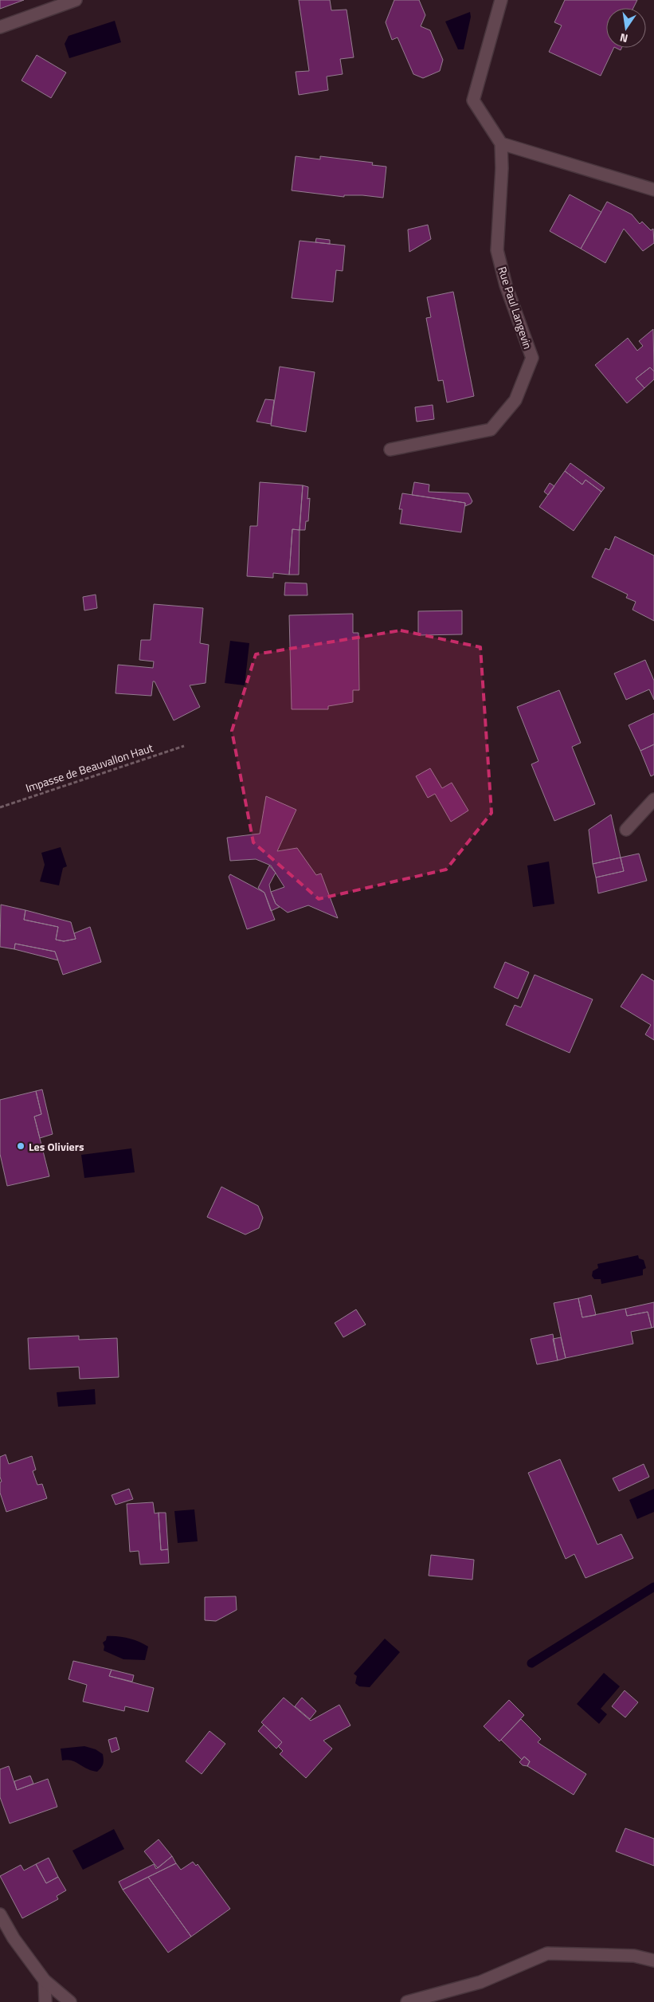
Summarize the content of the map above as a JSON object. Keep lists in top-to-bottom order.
{
  "streets": {
    "street": ["Rue Paul Langevin"],
    "path": ["Impasse de Beauvallon Haut"]
  },
  "places": ["Les Oliviers"],
  "north": "bottom"
}
